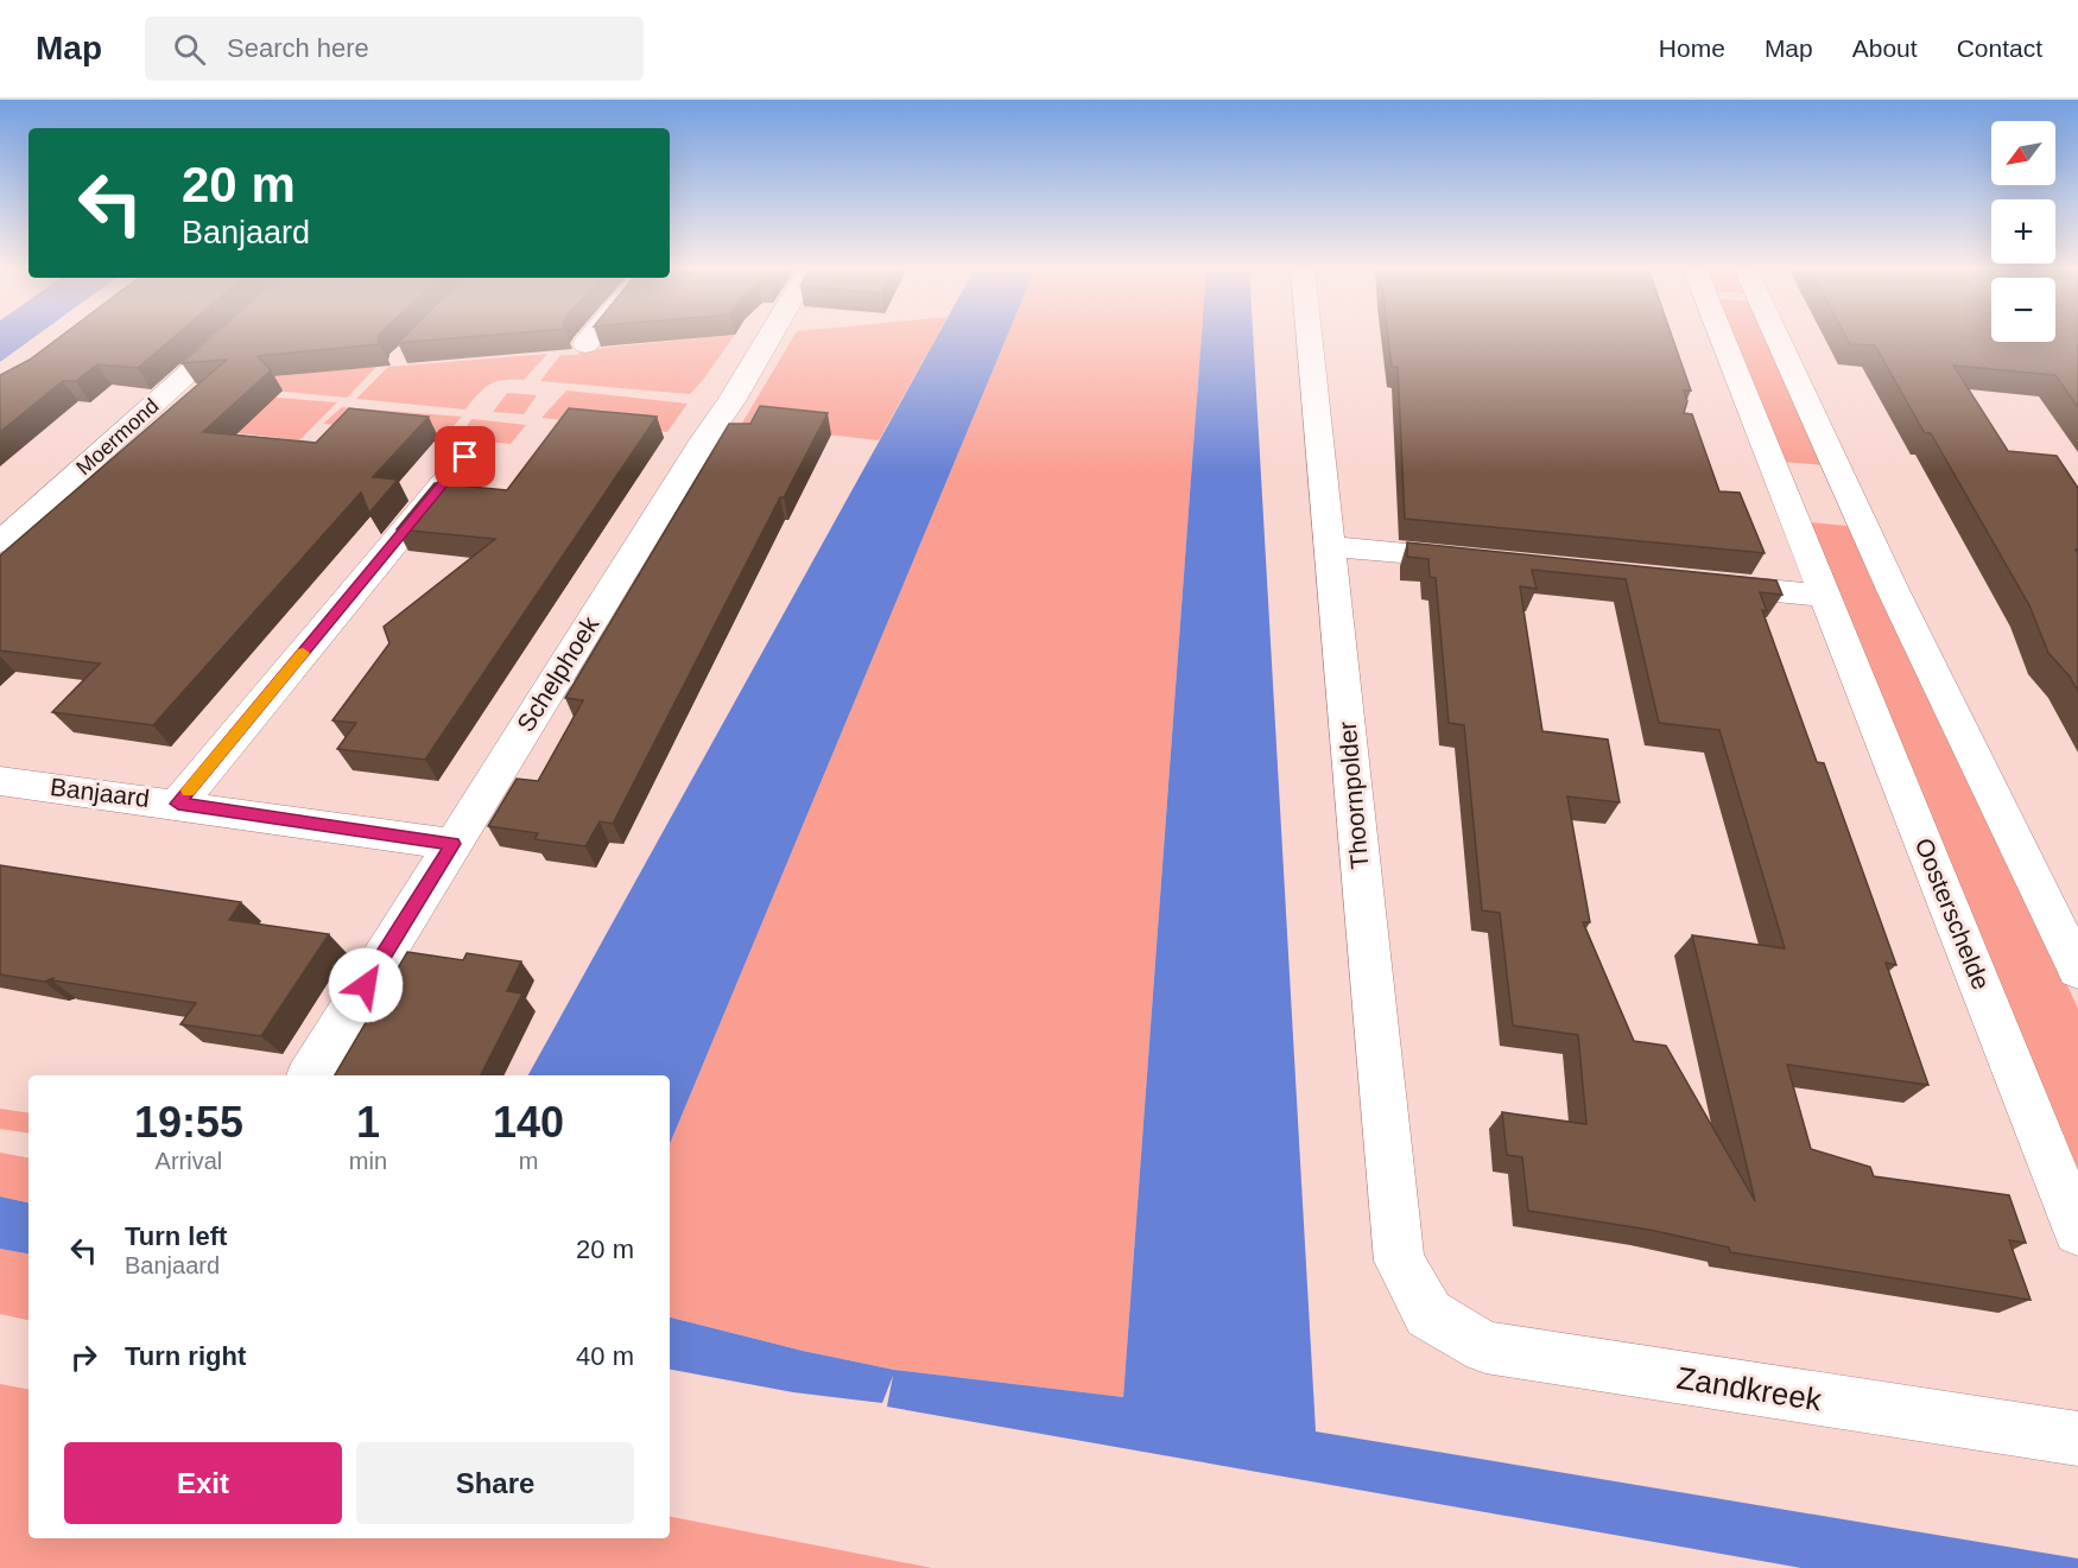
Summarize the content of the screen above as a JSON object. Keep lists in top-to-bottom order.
{
  "streets": {
    "street": [
      "Moermond",
      "Schelphoek",
      "Banjaard",
      "Thoornpolder",
      "Oosterschelde",
      "Zandkreek"
    ]
  },
  "crossings": [
    ["Schelphoek", "Banjaard"],
    ["Thoornpolder", "Zandkreek"]
  ],
  "north": "bottom left",
  "page": {
    "header": "Map",
    "search": "Search here",
    "nav": [
      "Home",
      "Map",
      "About",
      "Contact"
    ],
    "map_buttons": ["+", "−"],
    "turn": ["20 m", "Banjaard"],
    "eta": [
      "19:55",
      "Arrival",
      "1",
      "min",
      "140",
      "m"
    ],
    "list": [
      {
        "name": "Turn left",
        "note": "Banjaard",
        "value": "20 m"
      },
      {
        "name": "Turn right",
        "value": "40 m"
      }
    ],
    "buttons": ["Exit", "Share"]
  }
}
